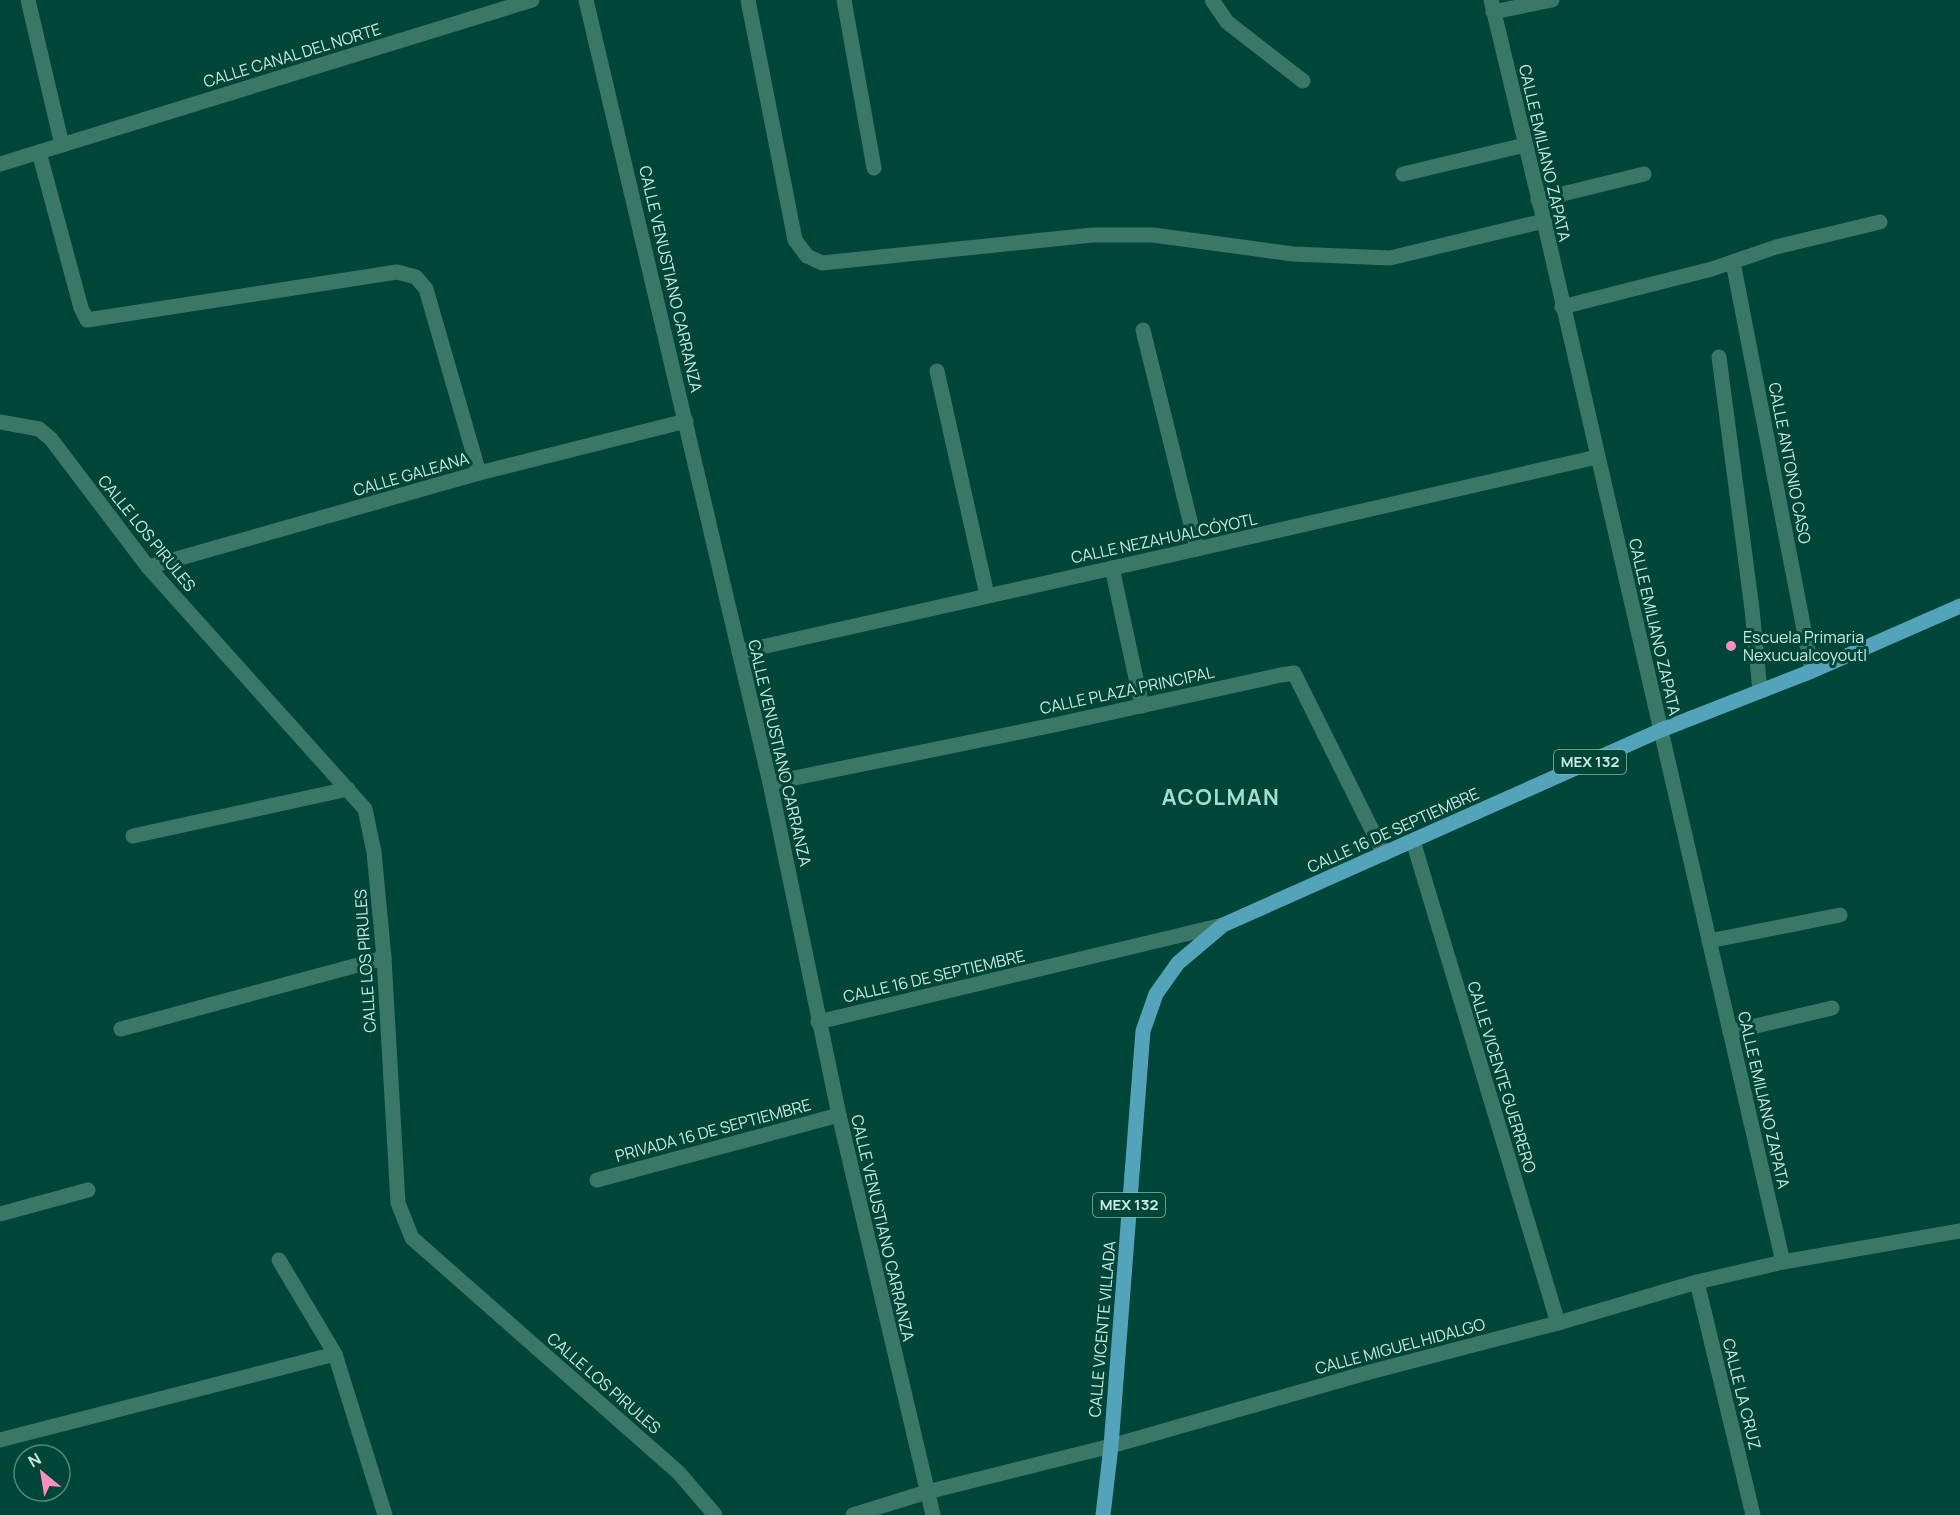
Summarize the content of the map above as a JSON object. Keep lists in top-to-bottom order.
{
  "streets": {
    "main road": ["MEX 132", "CALLE 16 DE SEPTIEMBRE", "CALLE VICENTE VILLADA"],
    "street": [
      "CALLE CANAL DEL NORTE",
      "CALLE EMILIANO ZAPATA",
      "CALLE VENUSTIANO CARRANZA",
      "CALLE ANTONIO CASO",
      "CALLE GALEANA",
      "CALLE LOS PIRULES",
      "CALLE NEZAHUALCÓYOTL",
      "CALLE PLAZA PRINCIPAL",
      "CALLE VICENTE GUERRERO",
      "PRIVADA 16 DE SEPTIEMBRE",
      "CALLE MIGUEL HIDALGO",
      "CALLE LA CRUZ"
    ]
  },
  "crossings": [
    ["CALLE EMILIANO ZAPATA", "CALLE NEZAHUALCÓYOTL"],
    ["CALLE EMILIANO ZAPATA", "CALLE 16 DE SEPTIEMBRE"],
    ["CALLE EMILIANO ZAPATA", "CALLE MIGUEL HIDALGO"],
    ["CALLE VENUSTIANO CARRANZA", "CALLE GALEANA"],
    ["CALLE VENUSTIANO CARRANZA", "CALLE NEZAHUALCÓYOTL"],
    ["CALLE VENUSTIANO CARRANZA", "CALLE PLAZA PRINCIPAL"],
    ["CALLE VENUSTIANO CARRANZA", "CALLE 16 DE SEPTIEMBRE"],
    ["CALLE VENUSTIANO CARRANZA", "PRIVADA 16 DE SEPTIEMBRE"],
    ["CALLE VENUSTIANO CARRANZA", "CALLE MIGUEL HIDALGO"],
    ["CALLE ANTONIO CASO", "CALLE 16 DE SEPTIEMBRE"],
    ["CALLE GALEANA", "CALLE LOS PIRULES"],
    ["CALLE PLAZA PRINCIPAL", "CALLE 16 DE SEPTIEMBRE"],
    ["CALLE 16 DE SEPTIEMBRE", "CALLE VICENTE GUERRERO"],
    ["CALLE 16 DE SEPTIEMBRE", "CALLE VICENTE VILLADA"],
    ["CALLE VICENTE GUERRERO", "CALLE MIGUEL HIDALGO"],
    ["CALLE VICENTE VILLADA", "CALLE MIGUEL HIDALGO"],
    ["CALLE MIGUEL HIDALGO", "CALLE LA CRUZ"]
  ],
  "districts": ["ACOLMAN"],
  "places": ["Escuela Primaria Nexucualcoyoutl"],
  "north": "top left"
}
